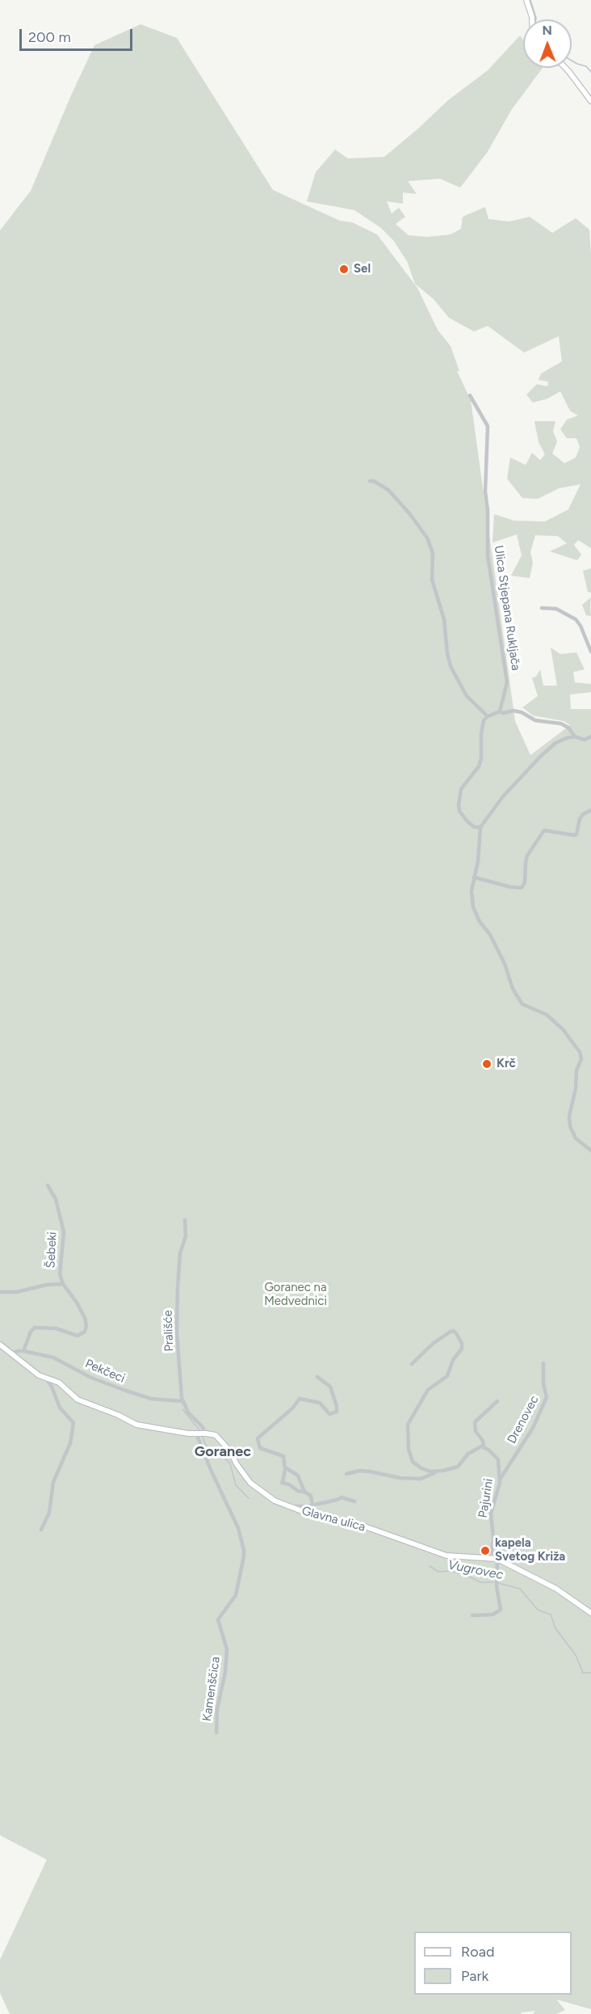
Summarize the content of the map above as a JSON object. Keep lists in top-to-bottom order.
{
  "streets": {
    "main road": ["Glavna ulica"],
    "street": [
      "Ulica Stjepana Rukljača",
      "Šebeki",
      "Prališće",
      "Pekčeci",
      "Drenovec",
      "Pajurini",
      "Kamenščica"
    ]
  },
  "crossings": [
    ["Prališće", "Pekčeci"],
    ["Drenovec", "Pajurini"],
    ["Pajurini", "Glavna ulica"],
    ["Glavna ulica", "Kamenščica"]
  ],
  "districts": ["Goranec"],
  "water": ["Vugrovec"],
  "parks": ["Goranec na Medvednici"],
  "places": ["Sel", "Krč", "kapela Svetog Križa"],
  "legend": ["Road", "Park"],
  "scale_bar": "200 m",
  "north": "top"
}
